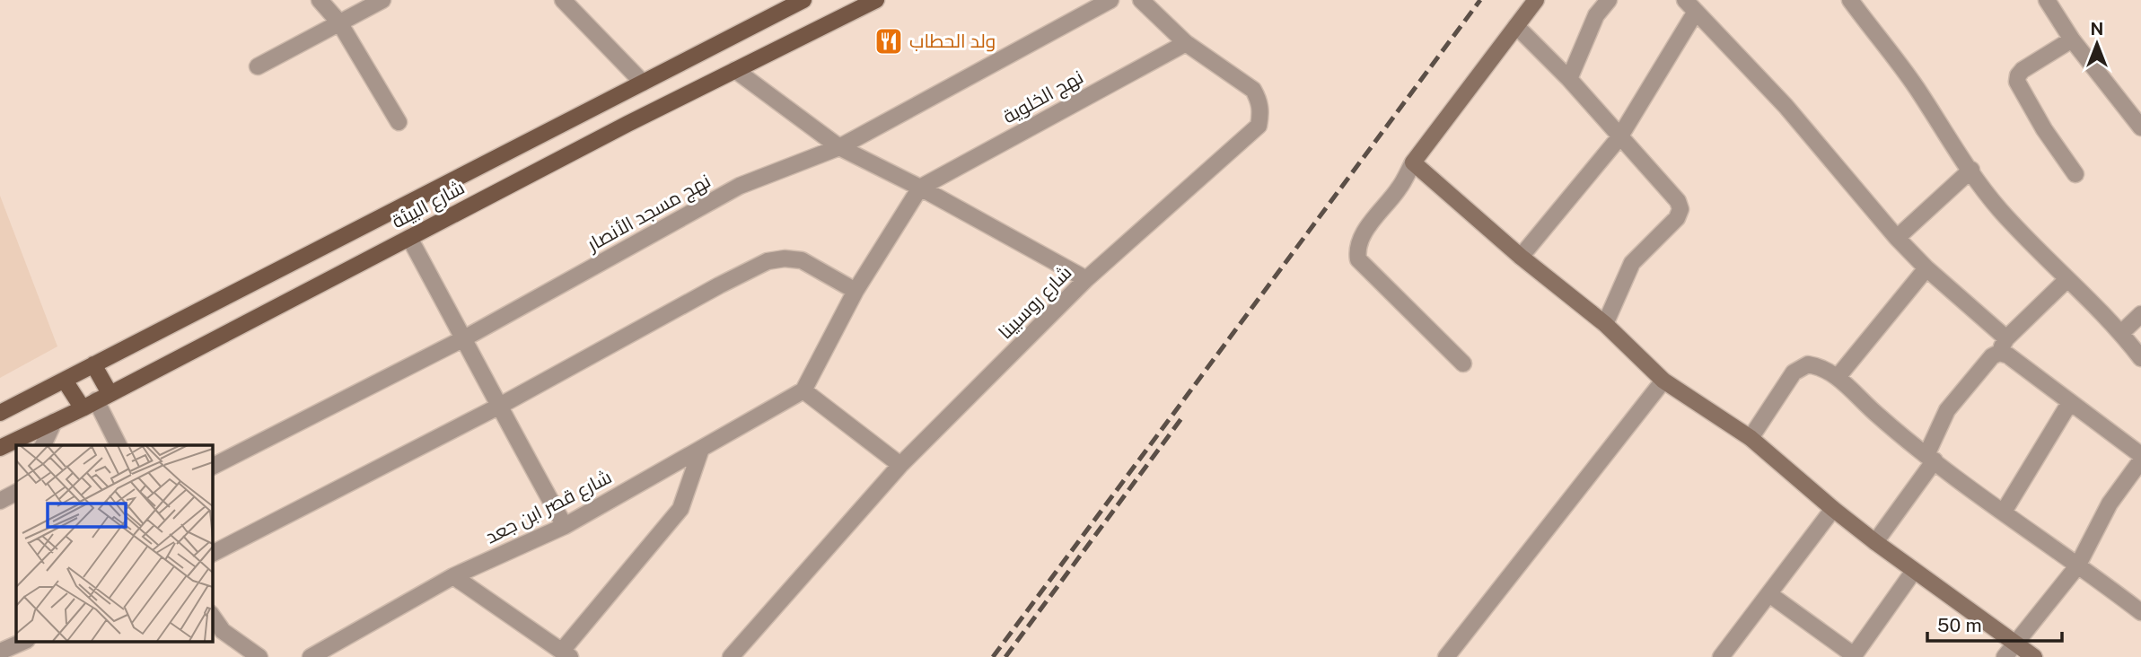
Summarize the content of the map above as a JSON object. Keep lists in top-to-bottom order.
{
  "streets": {
    "main road": ["شارع البيئة"],
    "street": [
      "نهج الخلوية",
      "نهج مسجد الأنصار",
      "شارع روسبينا",
      "شارع قصر ابن جعد"
    ]
  },
  "crossings": [
    ["نهج الخلوية", "شارع روسبينا"]
  ],
  "places": {
    "restaurant": ["ولد الحطاب"]
  },
  "scale_bar": "50 m",
  "north": "top"
}
